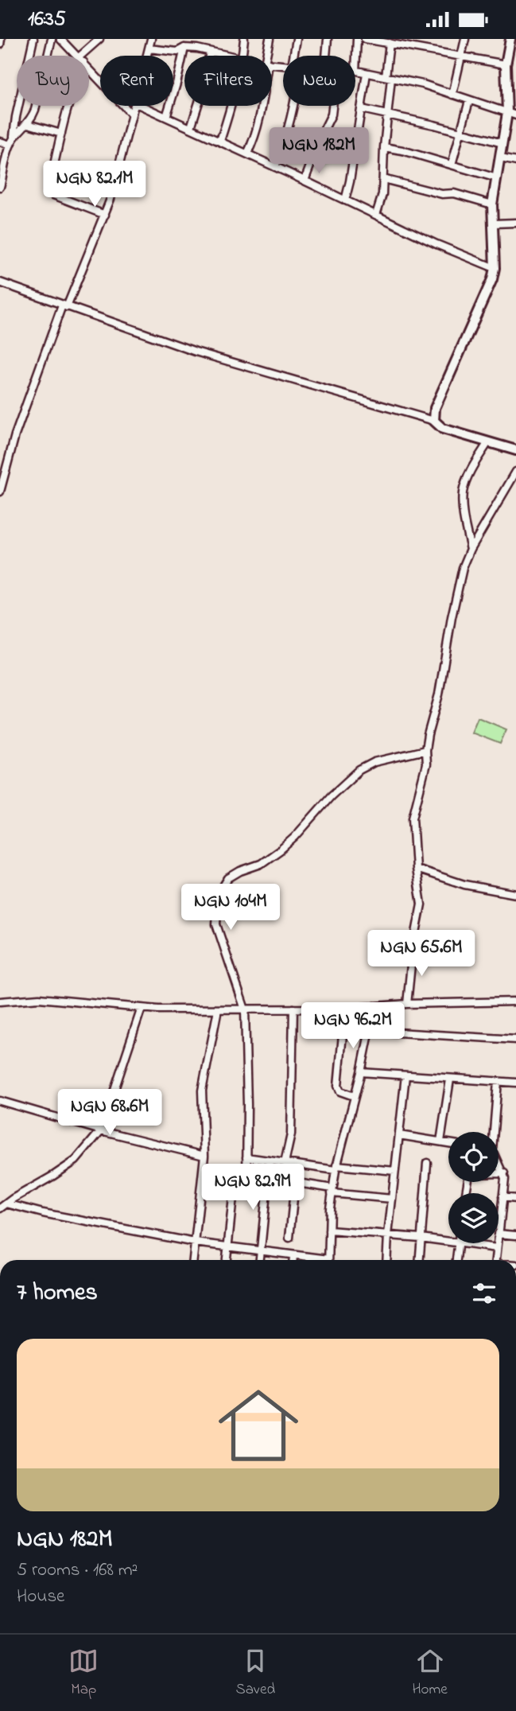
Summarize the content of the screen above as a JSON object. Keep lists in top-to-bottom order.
{
  "page": {
    "status": "16:35",
    "chip": [
      "Buy",
      "Rent",
      "Filters",
      "New"
    ],
    "price": [
      "NGN 182M",
      "NGN 82.1M",
      "NGN 104M",
      "NGN 65.6M",
      "NGN 96.2M",
      "NGN 68.6M",
      "NGN 82.9M"
    ],
    "heading": "7 homes",
    "list": [
      {
        "name": "NGN 182M",
        "note": "5 rooms · 168 m² · House"
      }
    ],
    "tabs": ["Map", "Saved", "Home"]
  }
}
